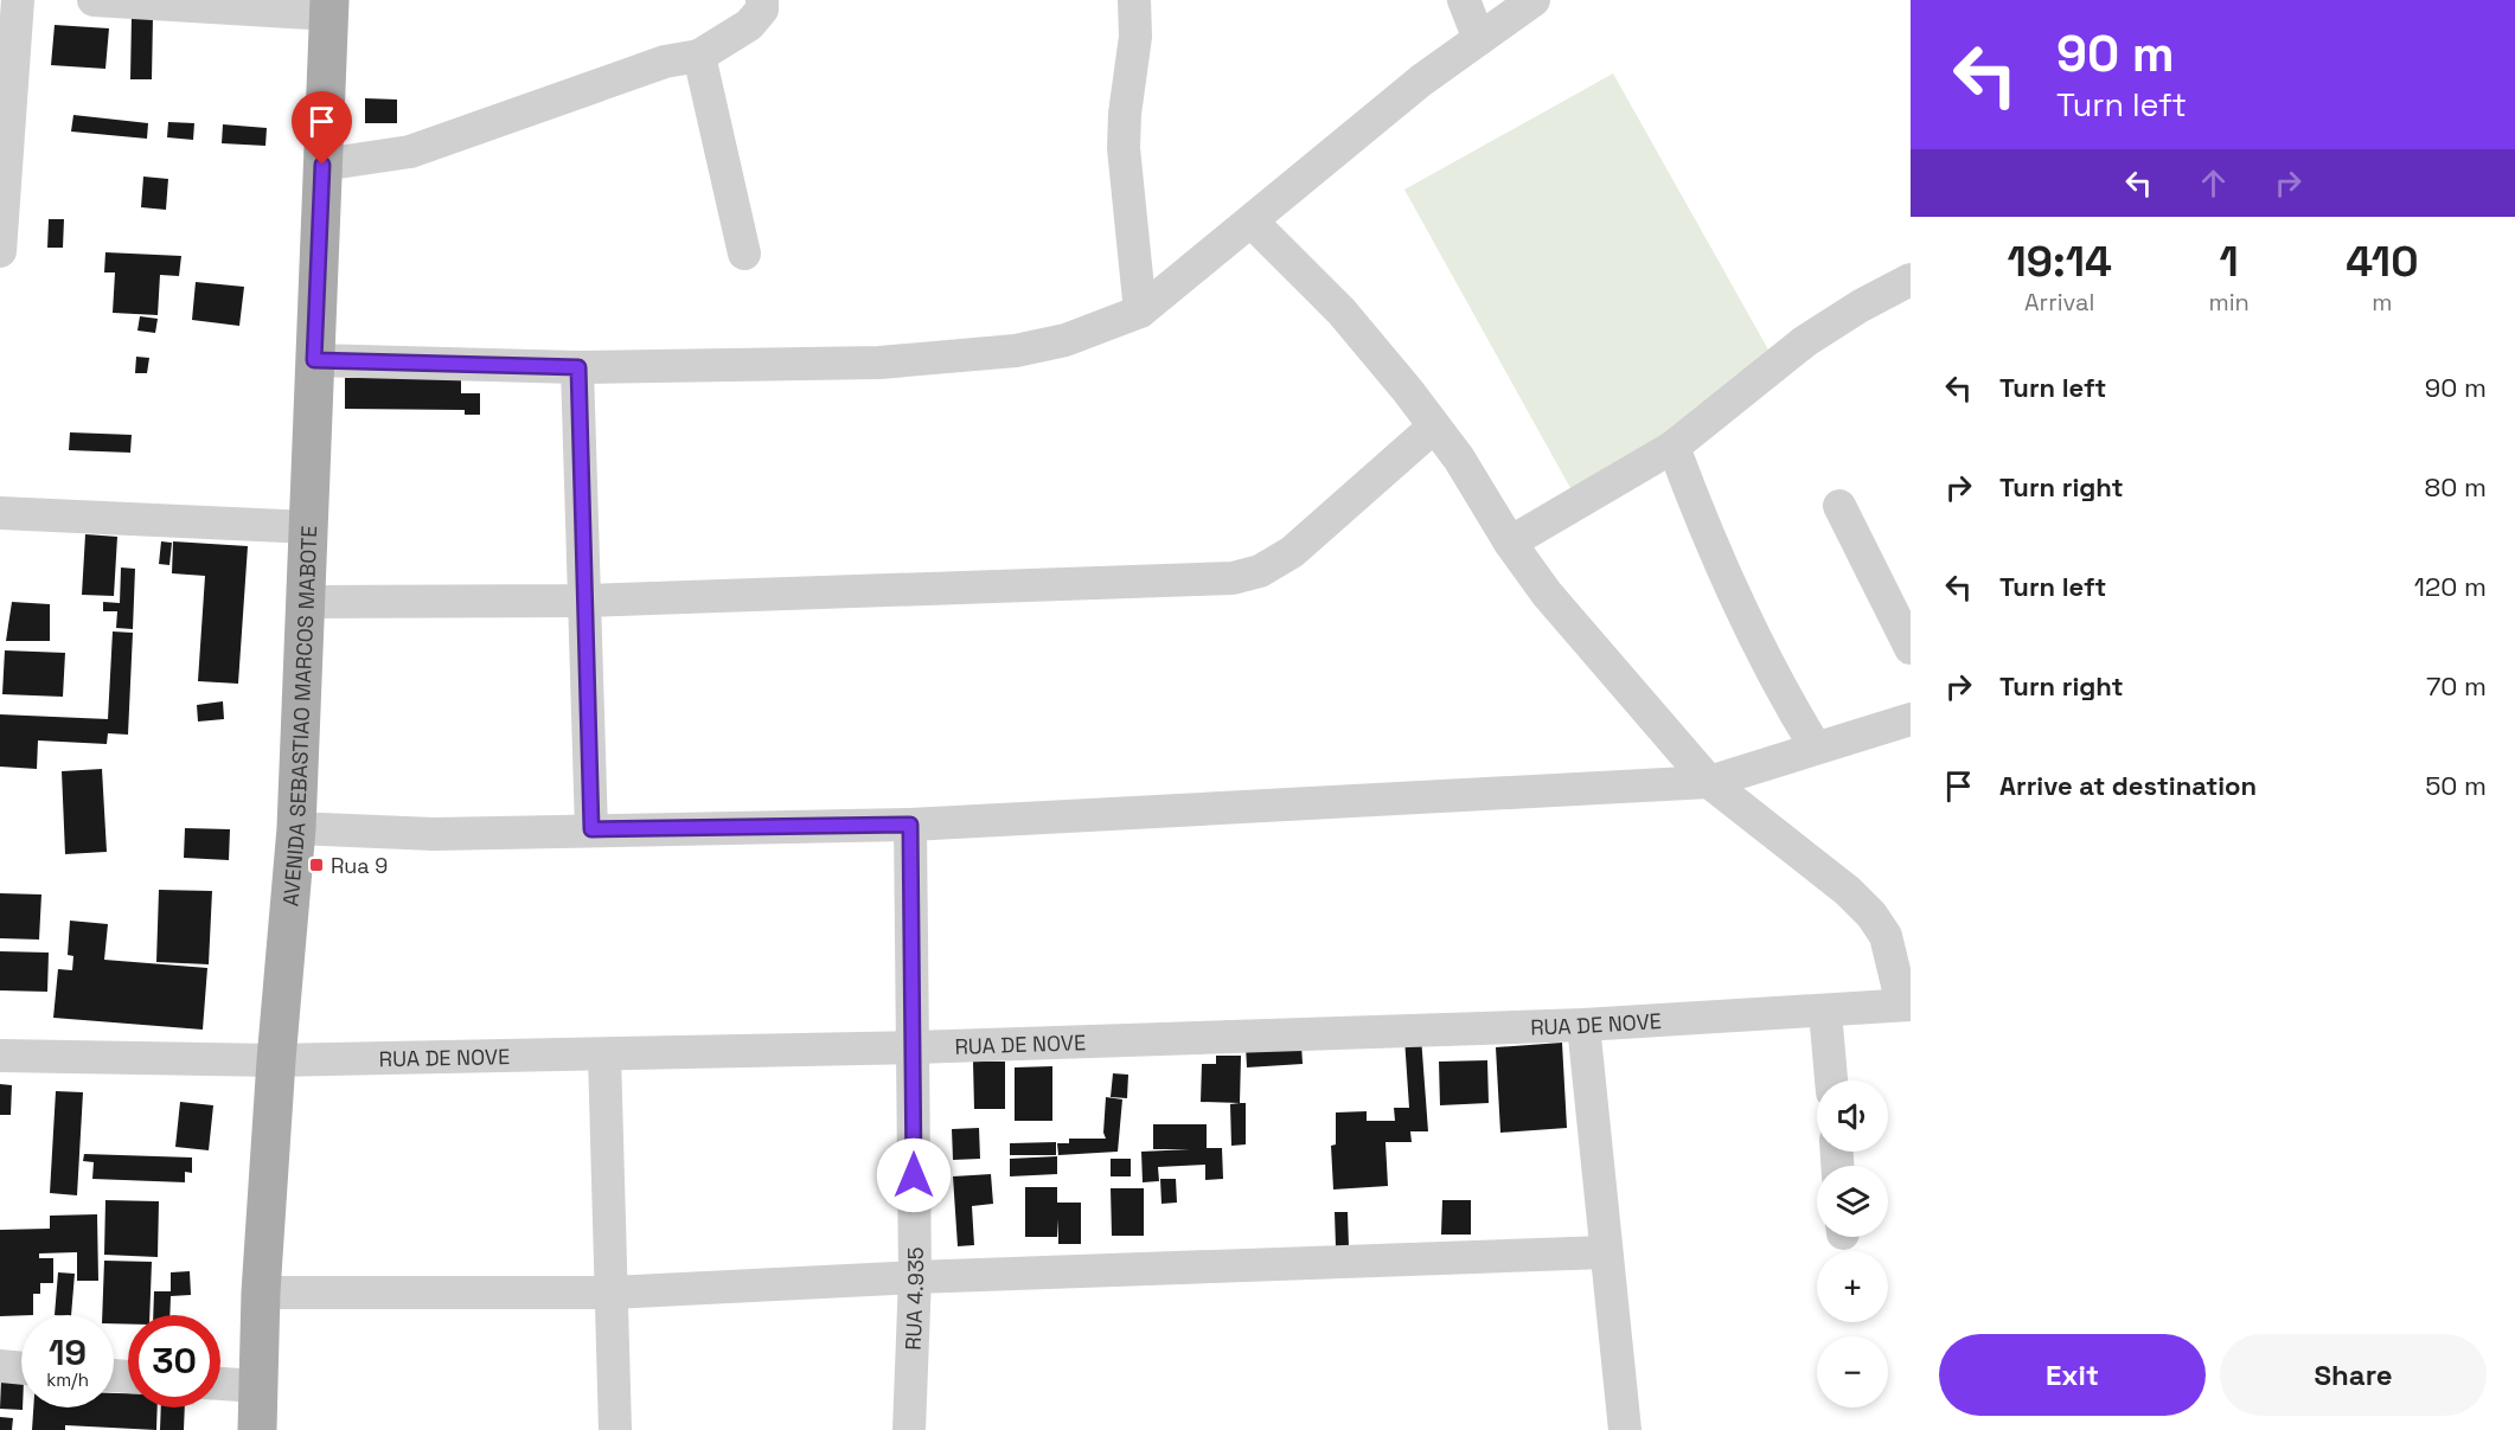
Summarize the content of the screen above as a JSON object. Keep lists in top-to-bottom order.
{
  "streets": {
    "main road": ["AVENIDA SEBASTIAO MARCOS MABOTE"],
    "street": ["RUA DE NOVE", "RUA 4.935"]
  },
  "crossings": [
    ["AVENIDA SEBASTIAO MARCOS MABOTE", "RUA DE NOVE"],
    ["RUA DE NOVE", "RUA 4.935"]
  ],
  "places": {
    "transit": ["Rua 9"]
  },
  "page": {
    "turn": ["90 m", "Turn left"],
    "eta": [
      "19:14",
      "Arrival",
      "1",
      "min",
      "410",
      "m"
    ],
    "list": [
      {
        "name": "Turn left",
        "value": "90 m"
      },
      {
        "name": "Turn right",
        "value": "80 m"
      },
      {
        "name": "Turn left",
        "value": "120 m"
      },
      {
        "name": "Turn right",
        "value": "70 m"
      },
      {
        "name": "Arrive at destination",
        "value": "50 m"
      }
    ],
    "map_buttons": ["+", "−"],
    "speed": "19 km/h",
    "limit": "30",
    "buttons": ["Exit", "Share"]
  }
}
